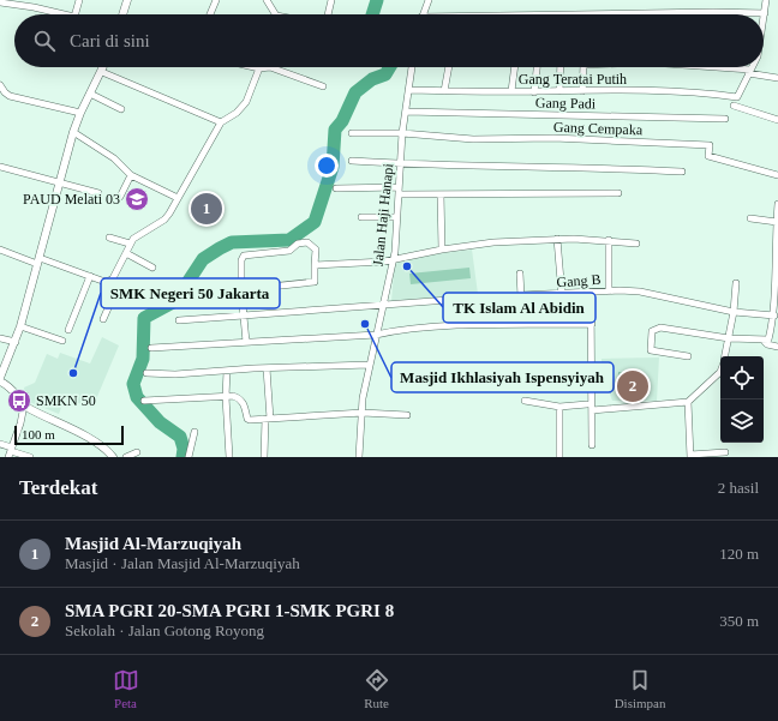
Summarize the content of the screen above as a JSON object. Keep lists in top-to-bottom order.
{
  "streets": {
    "street": [
      "Gang Teratai Putih",
      "Gang Padi",
      "Gang Cempaka",
      "Jalan Haji Hanapi",
      "Gang B"
    ]
  },
  "crossings": [
    ["Gang Teratai Putih", "Jalan Haji Hanapi"],
    ["Gang Padi", "Jalan Haji Hanapi"],
    ["Gang Cempaka", "Jalan Haji Hanapi"],
    ["Jalan Haji Hanapi", "Gang B"]
  ],
  "places": {
    "school or university": ["PAUD Melati 03"],
    "other": ["TK Islam Al Abidin", "Masjid Ikhlasiyah Ispensyiyah", "SMK Negeri 50 Jakarta"],
    "bus stop": ["SMKN 50"]
  },
  "scale_bar": "100 m",
  "page": {
    "search": "Cari di sini",
    "pins": ["1", "2"],
    "scale": "100 m",
    "heading": ["Terdekat", "2 hasil"],
    "list": [
      {
        "mark": "1",
        "name": "Masjid Al-Marzuqiyah",
        "note": "Masjid · Jalan Masjid Al-Marzuqiyah",
        "value": "120 m"
      },
      {
        "mark": "2",
        "name": "SMA PGRI 20-SMA PGRI 1-SMK PGRI 8",
        "note": "Sekolah · Jalan Gotong Royong",
        "value": "350 m"
      }
    ],
    "nav": ["Peta", "Rute", "Disimpan"]
  }
}
